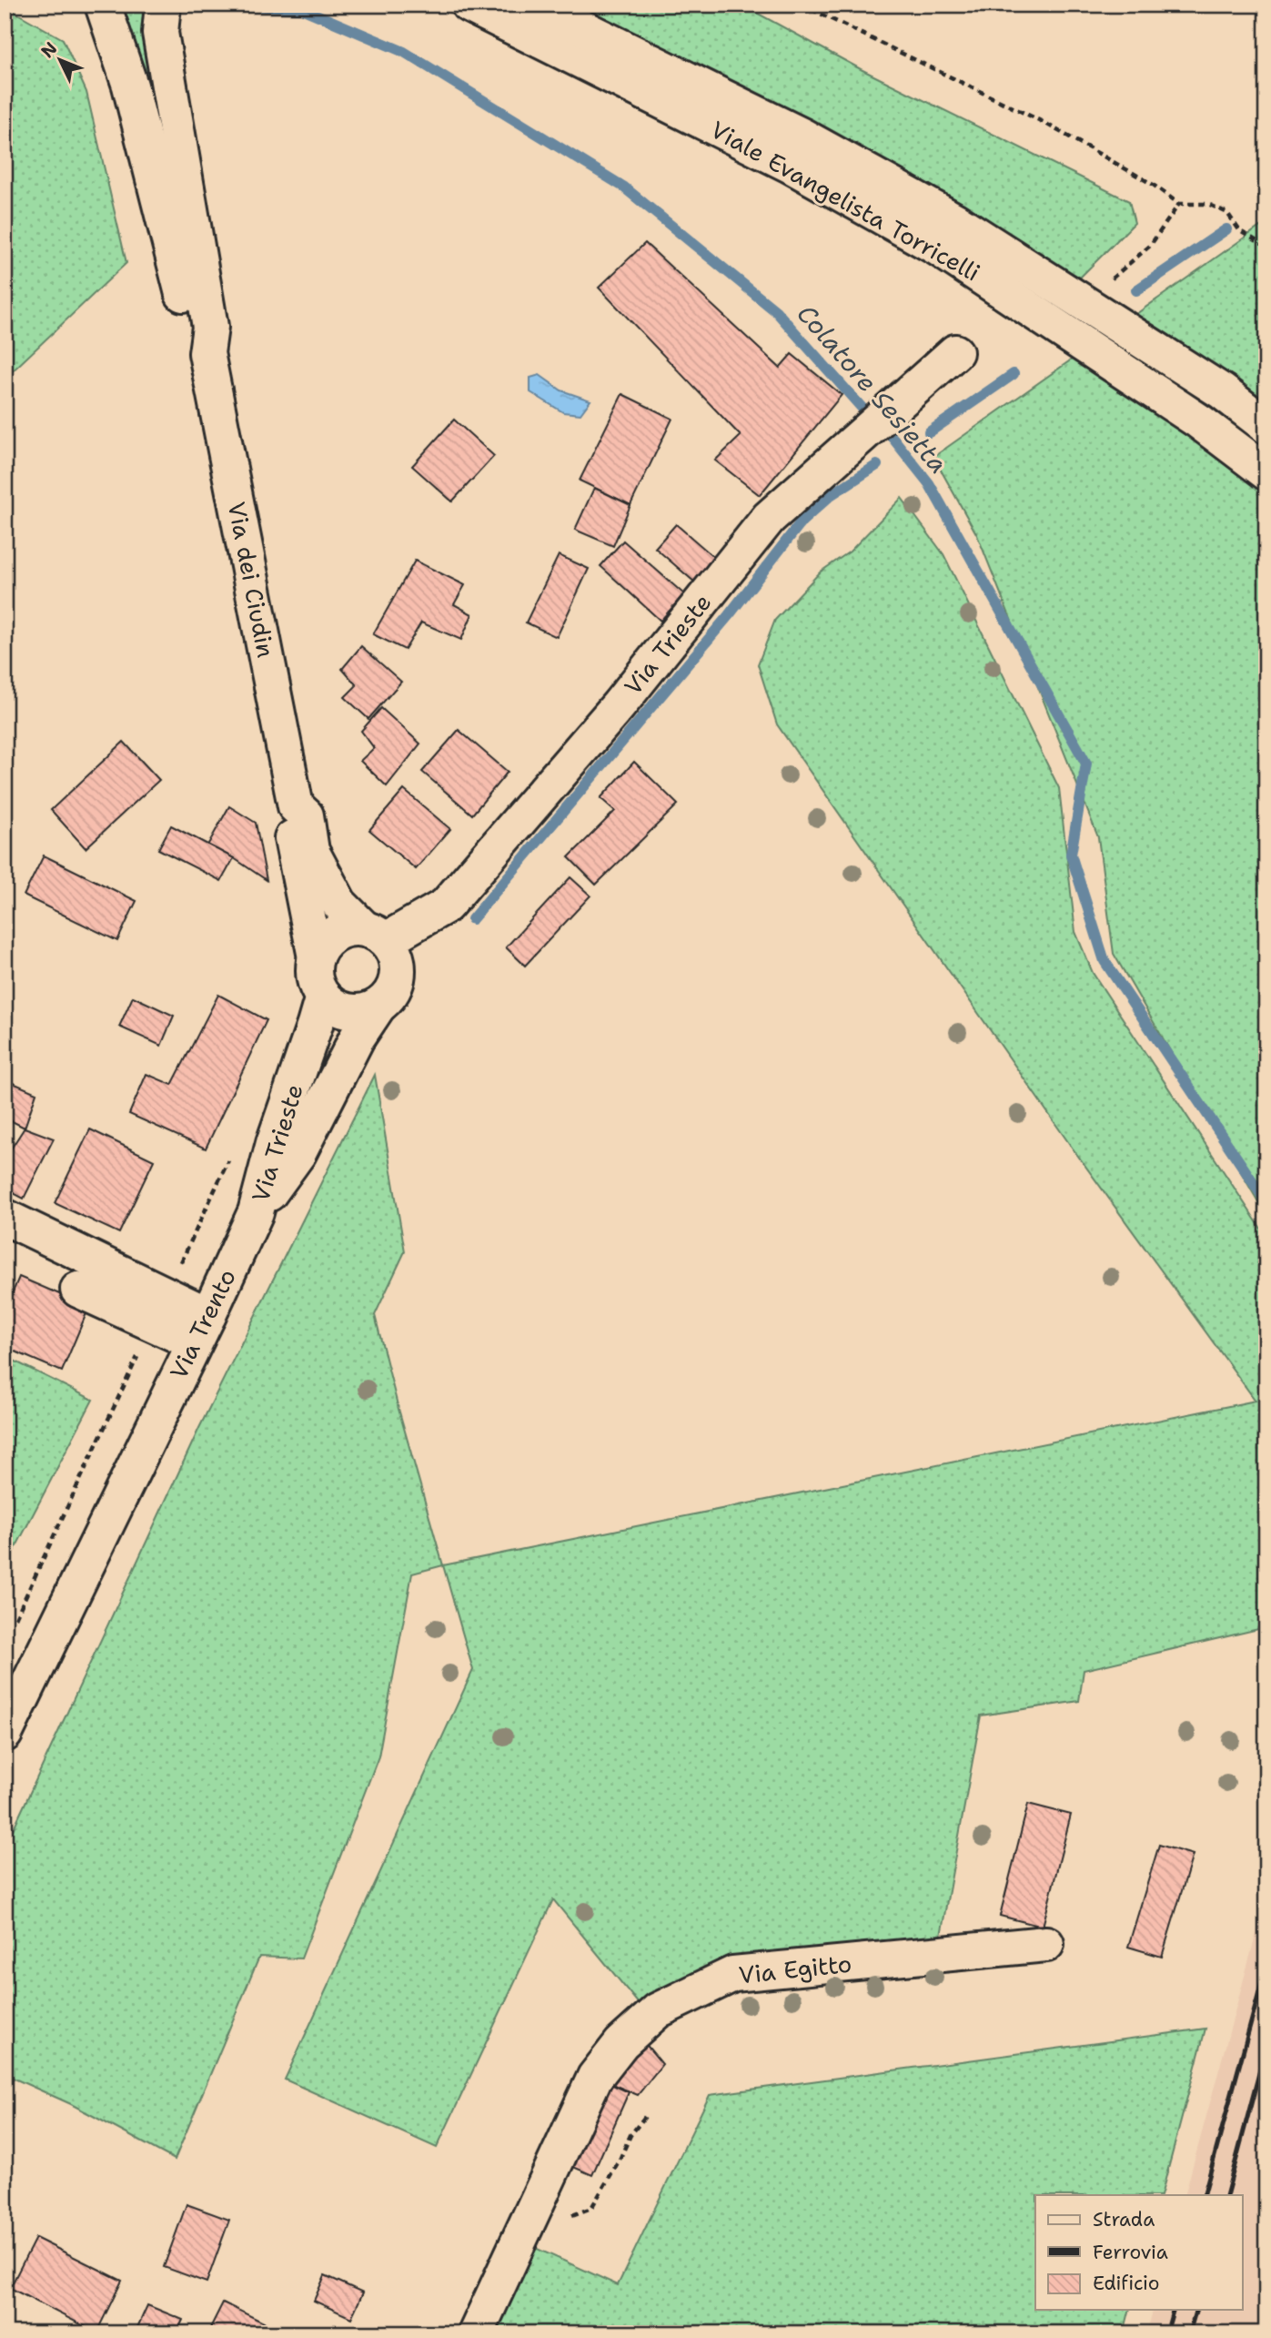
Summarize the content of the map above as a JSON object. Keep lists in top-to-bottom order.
{
  "streets": {
    "street": [
      "Viale Evangelista Torricelli",
      "Via dei Ciudin",
      "Via Trieste",
      "Via Trento",
      "Via Egitto"
    ]
  },
  "crossings": [
    ["Via dei Ciudin", "Via Trieste"],
    ["Via Trieste", "Via Trento"]
  ],
  "water": ["Colatore Sesietta"],
  "legend": ["Strada", "Ferrovia", "Edificio"],
  "north": "top left"
}
